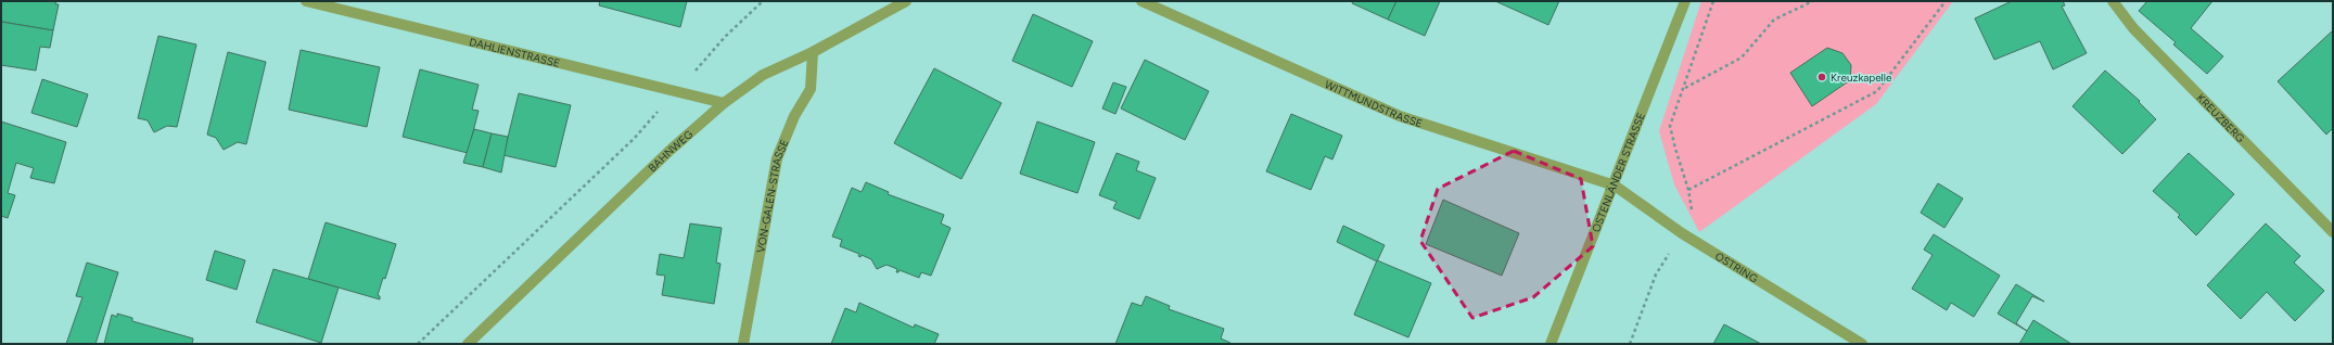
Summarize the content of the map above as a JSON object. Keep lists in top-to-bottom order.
{
  "streets": {
    "street": [
      "DAHLIENSTRASSE",
      "WITTMUNDSTRASSE",
      "KREUZBERG",
      "BAHNWEG",
      "OSTENLÄNDER STRASSE",
      "VON-GALEN-STRASSE",
      "OSTRING"
    ]
  },
  "crossings": [
    ["DAHLIENSTRASSE", "BAHNWEG"],
    ["WITTMUNDSTRASSE", "OSTENLÄNDER STRASSE"],
    ["WITTMUNDSTRASSE", "OSTRING"],
    ["BAHNWEG", "VON-GALEN-STRASSE"],
    ["OSTENLÄNDER STRASSE", "OSTRING"]
  ],
  "places": ["Kreuzkapelle"]
}
